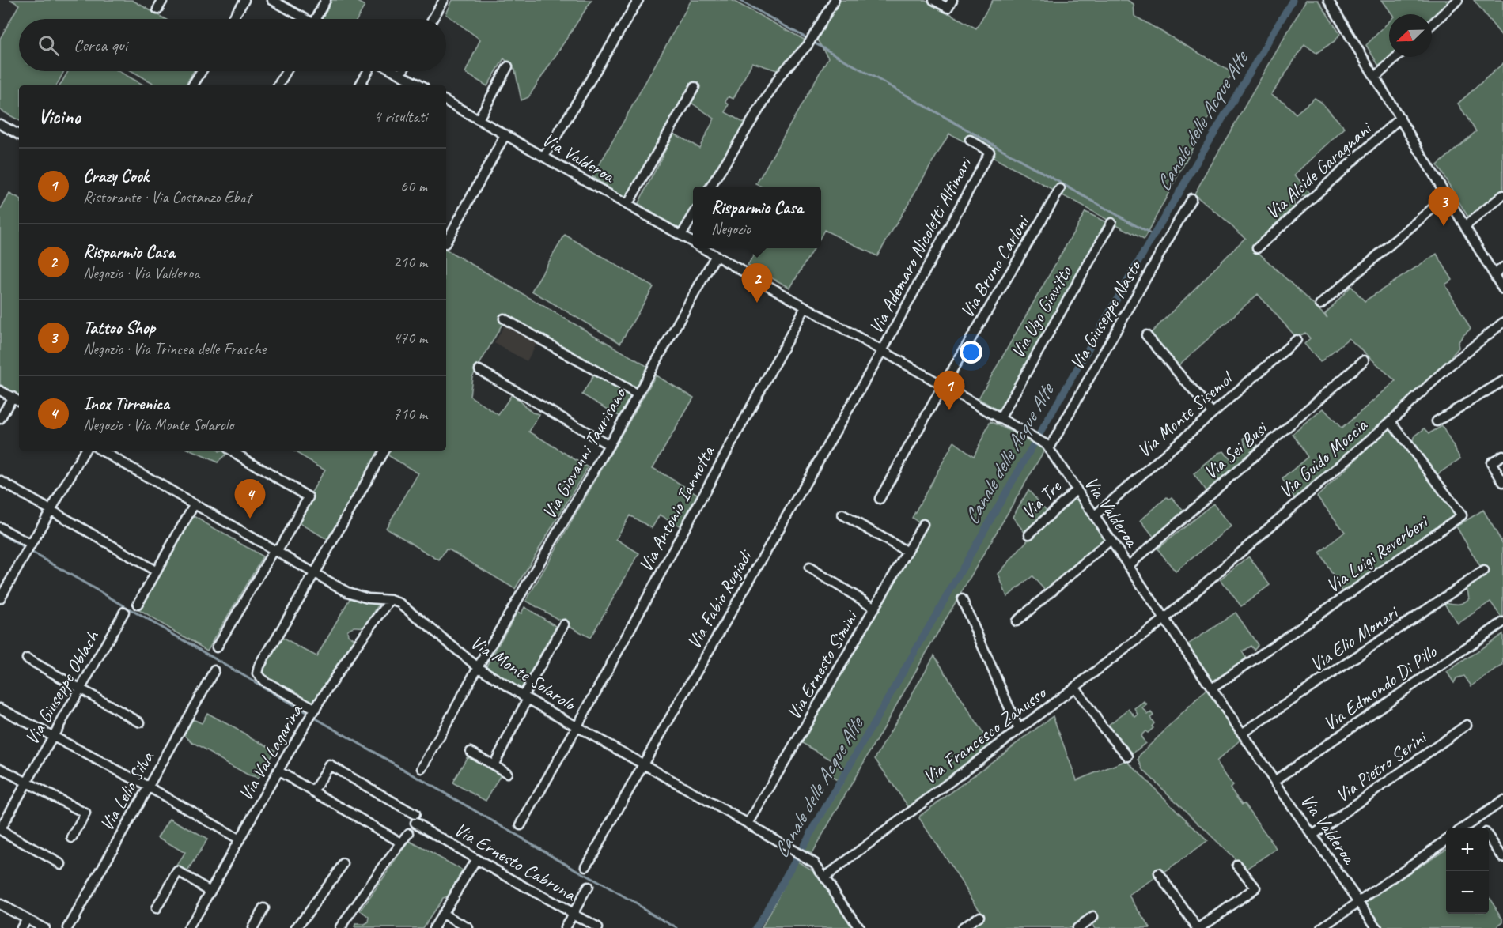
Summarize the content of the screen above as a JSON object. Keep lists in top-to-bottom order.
{
  "streets": {
    "street": [
      "Via Valderoa",
      "Via Alcide Garagnani",
      "Via Ademaro Nicoletti Altimari",
      "Via Bruno Carloni",
      "Via Ugo Giavitto",
      "Via Giuseppe Nasto",
      "Via Monte Sisemol",
      "Via Sei Busi",
      "Via Giovanni Taurisano",
      "Via Guido Moccia",
      "Via Tre",
      "Via Antonio Iannotta",
      "Via Luigi Reverberi",
      "Via Fabio Rugiadi",
      "Via Elio Monari",
      "Via Ernesto Simini",
      "Via Monte Solarolo",
      "Via Giuseppe Oblach",
      "Via Edmondo Di Pillo",
      "Via Francesco Zanusso",
      "Via Val Lagarina",
      "Via Pietro Serini",
      "Via Lelio Silva",
      "Via Ernesto Cabruna"
    ]
  },
  "crossings": [
    ["Via Valderoa", "Via Ademaro Nicoletti Altimari"],
    ["Via Valderoa", "Via Bruno Carloni"],
    ["Via Valderoa", "Via Ugo Giavitto"],
    ["Via Valderoa", "Via Giuseppe Nasto"],
    ["Via Valderoa", "Via Monte Sisemol"],
    ["Via Valderoa", "Via Sei Busi"],
    ["Via Valderoa", "Via Giovanni Taurisano"],
    ["Via Valderoa", "Via Guido Moccia"],
    ["Via Valderoa", "Via Tre"],
    ["Via Valderoa", "Via Antonio Iannotta"],
    ["Via Valderoa", "Via Luigi Reverberi"],
    ["Via Valderoa", "Via Fabio Rugiadi"],
    ["Via Valderoa", "Via Elio Monari"],
    ["Via Valderoa", "Via Edmondo Di Pillo"],
    ["Via Valderoa", "Via Francesco Zanusso"],
    ["Via Valderoa", "Via Pietro Serini"],
    ["Via Ademaro Nicoletti Altimari", "Via Fabio Rugiadi"],
    ["Via Giovanni Taurisano", "Via Monte Solarolo"],
    ["Via Guido Moccia", "Via Luigi Reverberi"],
    ["Via Guido Moccia", "Via Francesco Zanusso"],
    ["Via Antonio Iannotta", "Via Monte Solarolo"],
    ["Via Fabio Rugiadi", "Via Monte Solarolo"],
    ["Via Ernesto Simini", "Via Monte Solarolo"],
    ["Via Monte Solarolo", "Via Francesco Zanusso"],
    ["Via Monte Solarolo", "Via Val Lagarina"]
  ],
  "water": ["Canale delle Acque Alte"],
  "north": "bottom left",
  "page": {
    "search": "Cerca qui",
    "heading": ["Vicino", "4 risultati"],
    "list": [
      {
        "mark": "1",
        "name": "Crazy Cook",
        "note": "Ristorante · Via Costanzo Ebat",
        "value": "60 m"
      },
      {
        "mark": "2",
        "name": "Risparmio Casa",
        "note": "Negozio · Via Valderoa",
        "value": "210 m"
      },
      {
        "mark": "3",
        "name": "Tattoo Shop",
        "note": "Negozio · Via Trincea delle Frasche",
        "value": "470 m"
      },
      {
        "mark": "4",
        "name": "Inox Tirrenica",
        "note": "Negozio · Via Monte Solarolo",
        "value": "710 m"
      }
    ],
    "popup": ["Risparmio Casa", "Negozio"],
    "pins": [
      "3",
      "2",
      "1",
      "4"
    ],
    "map_buttons": ["+", "−"]
  }
}
